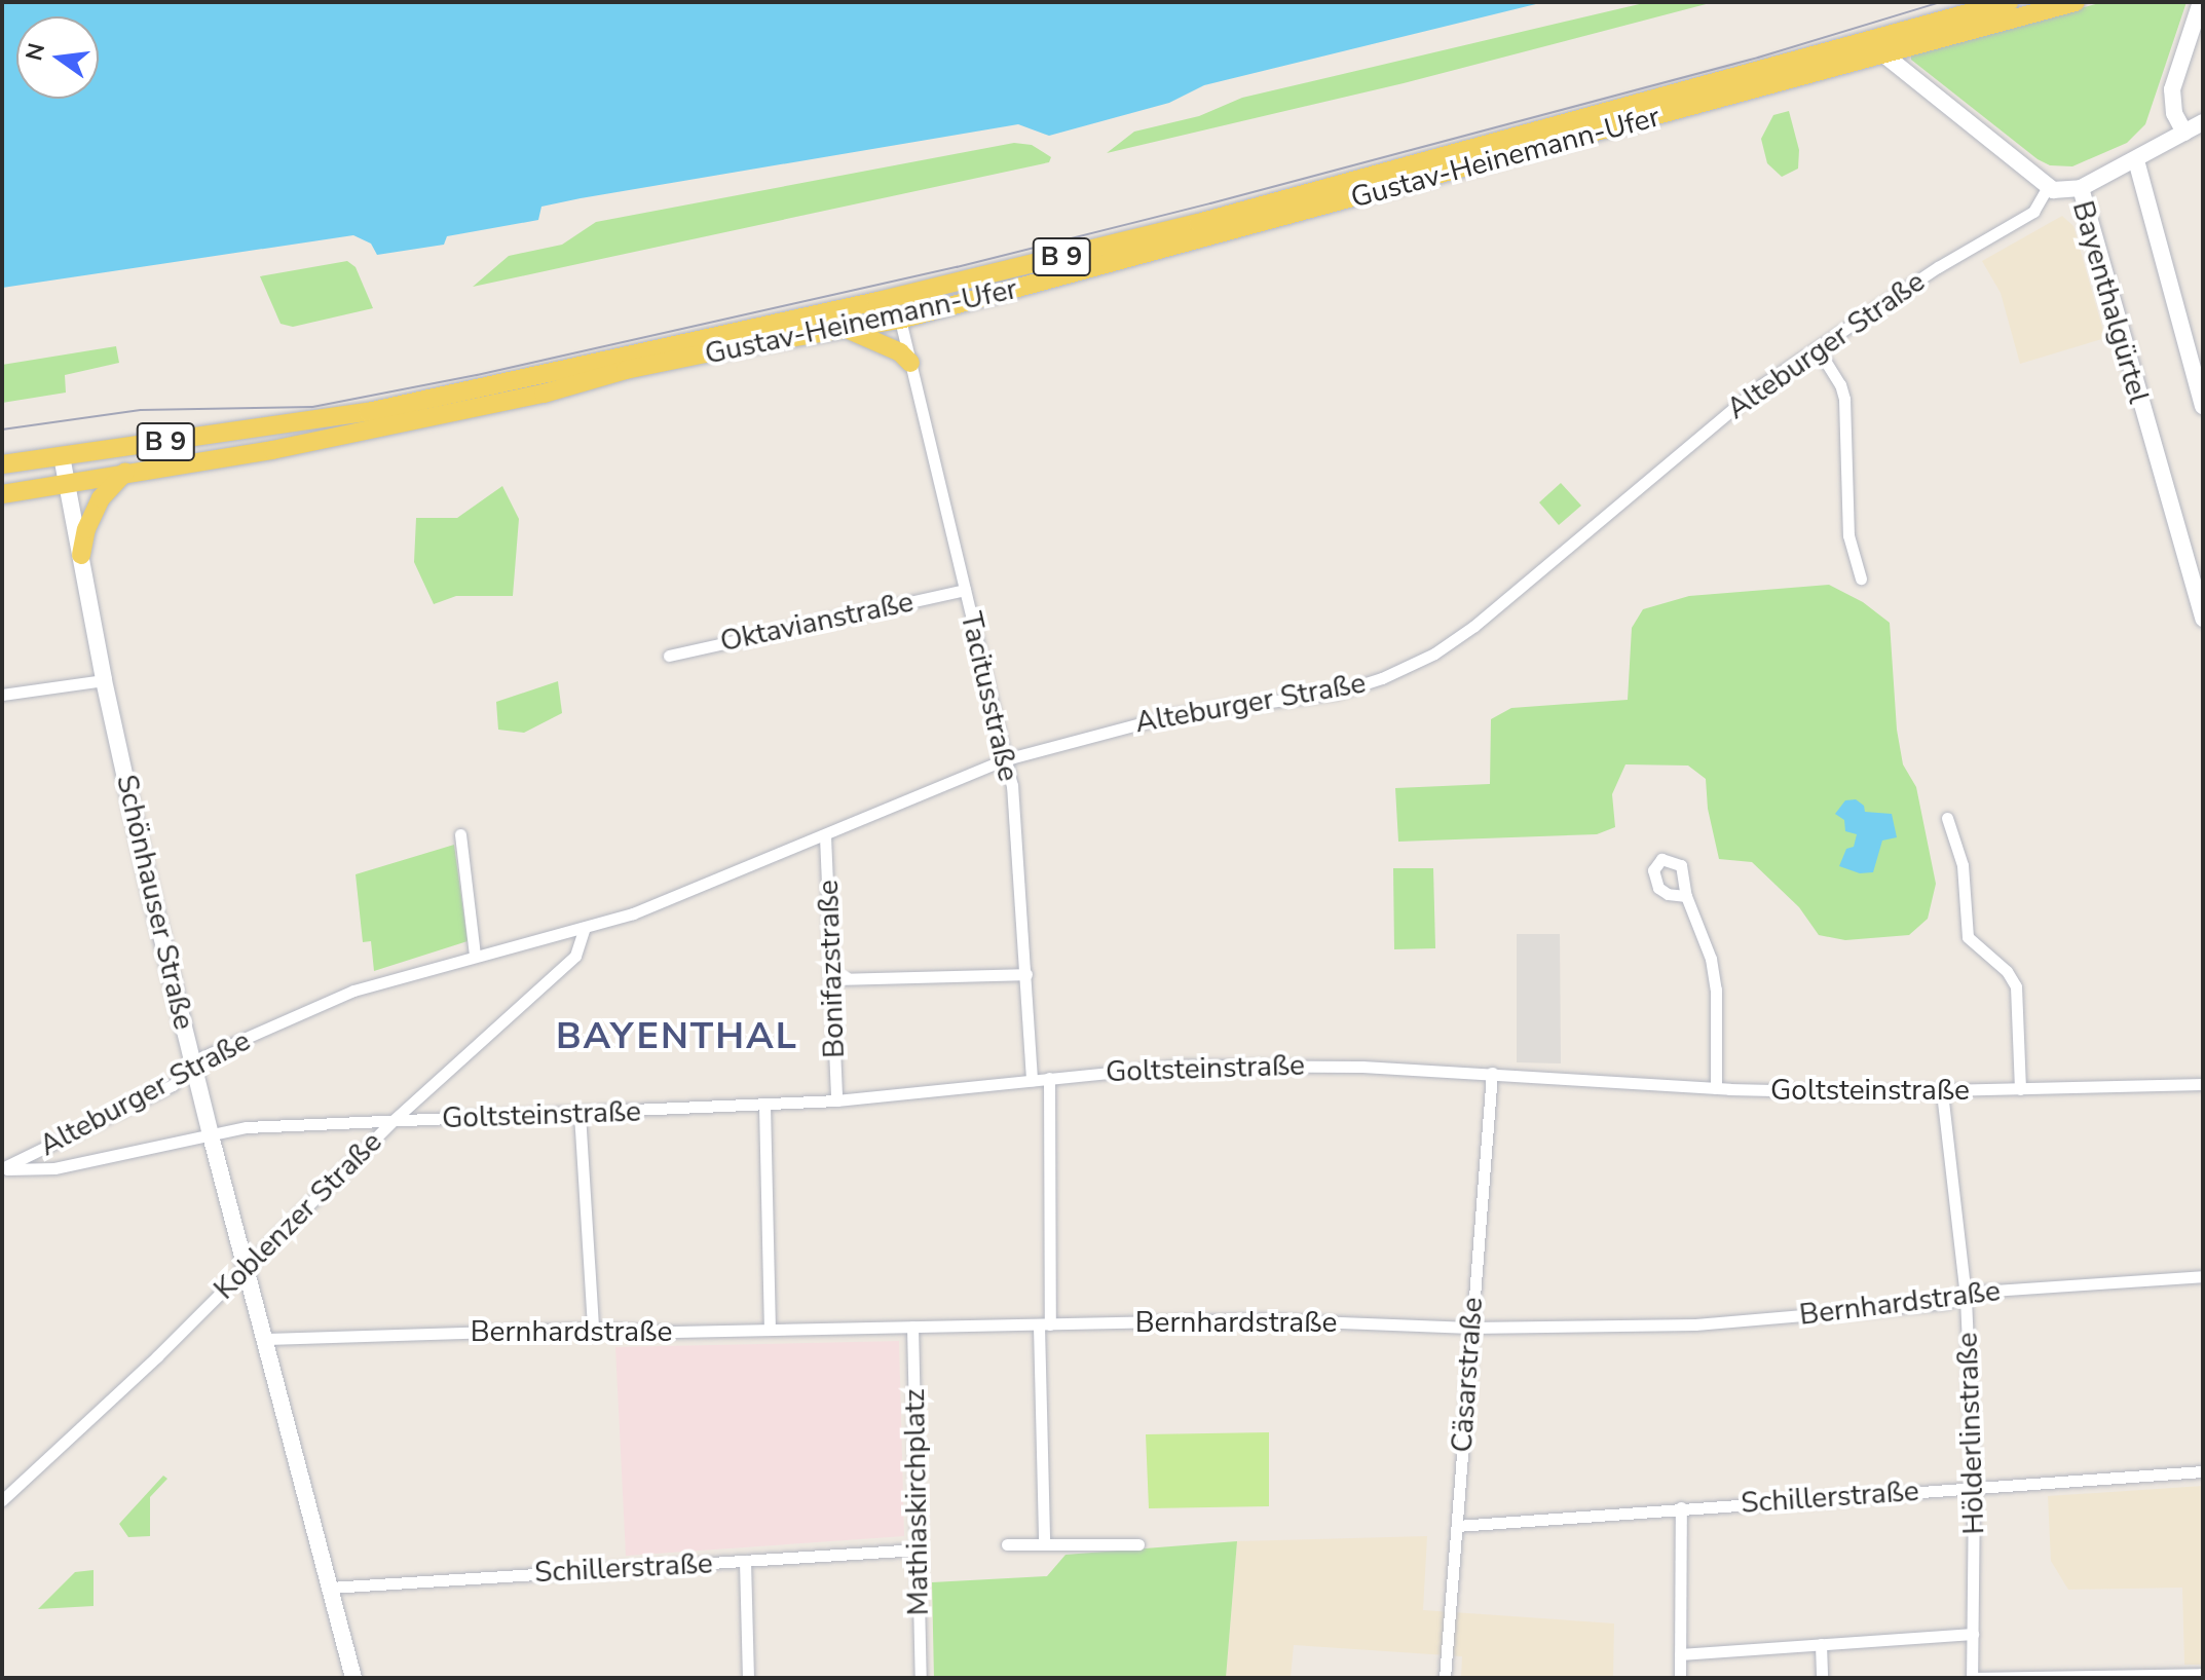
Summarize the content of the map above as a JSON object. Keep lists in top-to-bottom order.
{
  "streets": {
    "main road": ["Gustav-Heinemann-Ufer", "B 9"],
    "street": [
      "Bayenthalgürtel",
      "Alteburger Straße",
      "Oktavianstraße",
      "Tacitusstraße",
      "Schönhauser Straße",
      "Bonifazstraße",
      "Goltsteinstraße",
      "Koblenzer Straße",
      "Bernhardstraße",
      "Cäsarstraße",
      "Hölderlinstraße",
      "Schillerstraße",
      "Mathiaskirchplatz"
    ]
  },
  "crossings": [
    ["Gustav-Heinemann-Ufer", "Bayenthalgürtel"],
    ["Gustav-Heinemann-Ufer", "Tacitusstraße"],
    ["Gustav-Heinemann-Ufer", "Schönhauser Straße"],
    ["Bayenthalgürtel", "Alteburger Straße"],
    ["Alteburger Straße", "Tacitusstraße"],
    ["Alteburger Straße", "Schönhauser Straße"],
    ["Alteburger Straße", "Bonifazstraße"],
    ["Alteburger Straße", "Goltsteinstraße"],
    ["Alteburger Straße", "Koblenzer Straße"],
    ["Oktavianstraße", "Tacitusstraße"],
    ["Tacitusstraße", "Goltsteinstraße"],
    ["Schönhauser Straße", "Goltsteinstraße"],
    ["Schönhauser Straße", "Koblenzer Straße"],
    ["Schönhauser Straße", "Bernhardstraße"],
    ["Schönhauser Straße", "Schillerstraße"],
    ["Bonifazstraße", "Goltsteinstraße"],
    ["Goltsteinstraße", "Koblenzer Straße"],
    ["Goltsteinstraße", "Cäsarstraße"],
    ["Goltsteinstraße", "Hölderlinstraße"],
    ["Bernhardstraße", "Cäsarstraße"],
    ["Bernhardstraße", "Hölderlinstraße"],
    ["Bernhardstraße", "Mathiaskirchplatz"],
    ["Cäsarstraße", "Schillerstraße"],
    ["Hölderlinstraße", "Schillerstraße"],
    ["Schillerstraße", "Mathiaskirchplatz"]
  ],
  "districts": ["BAYENTHAL"],
  "north": "left"
}
